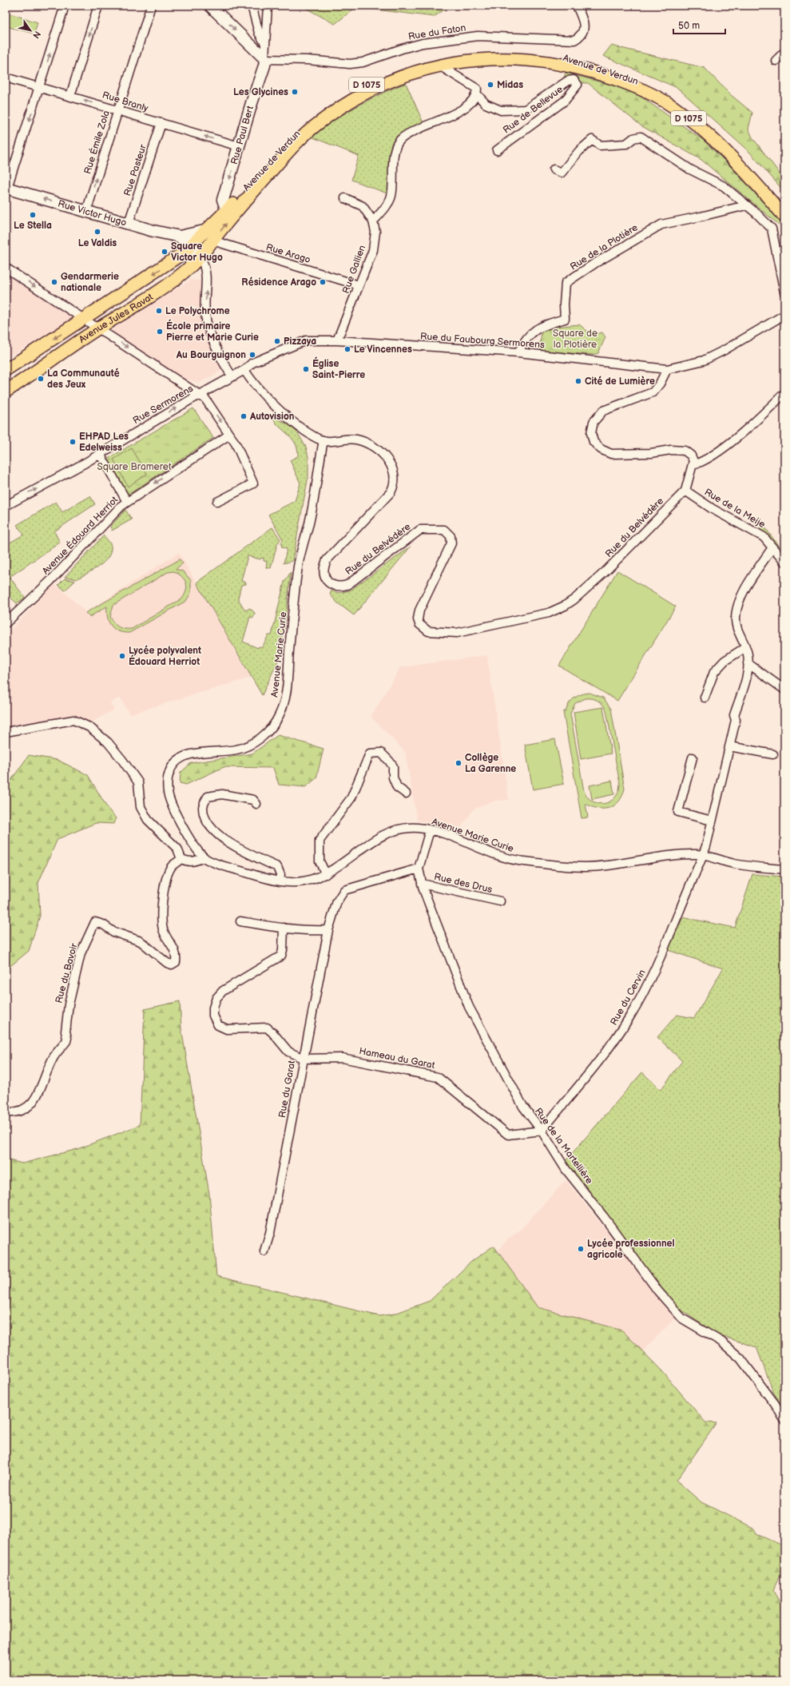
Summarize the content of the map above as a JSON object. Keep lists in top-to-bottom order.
{
  "streets": {
    "main road": [
      "Avenue de Verdun",
      "D 1075",
      "Rue Paul Bert",
      "Rue Victor Hugo",
      "Avenue Jules Ravat"
    ],
    "street": [
      "Rue du Faton",
      "Rue Branly",
      "Rue de Bellevue",
      "Rue Émile Zola",
      "Rue Pasteur",
      "Rue de la Plotière",
      "Rue Arago",
      "Rue Gallien",
      "Rue du Faubourg Sermorens",
      "Rue Sermorens",
      "Rue de la Meije",
      "Rue du Belvédère",
      "Avenue Édouard Herriot",
      "Avenue Marie Curie",
      "Rue des Drus",
      "Rue du Bavoir",
      "Rue du Cervin",
      "Hameau du Garat",
      "Rue du Garat",
      "Rue de la Martellière"
    ]
  },
  "crossings": [
    ["Rue du Faton", "Rue Paul Bert"],
    ["Avenue de Verdun", "Rue de Bellevue"],
    ["Avenue de Verdun", "Rue Paul Bert"],
    ["Avenue de Verdun", "Rue Victor Hugo"],
    ["Avenue de Verdun", "Rue Arago"],
    ["Avenue de Verdun", "Avenue Jules Ravat"],
    ["Rue Branly", "Rue Paul Bert"],
    ["Rue Branly", "Rue Émile Zola"],
    ["Rue Branly", "Rue Pasteur"],
    ["Rue Émile Zola", "Rue Victor Hugo"],
    ["Rue Pasteur", "Rue Victor Hugo"],
    ["Rue Victor Hugo", "Rue Arago"],
    ["Rue de la Plotière", "Rue du Faubourg Sermorens"],
    ["Rue Arago", "Rue Gallien"],
    ["Rue Gallien", "Rue du Faubourg Sermorens"],
    ["Rue Gallien", "Rue Sermorens"],
    ["Rue du Faubourg Sermorens", "Rue Sermorens"],
    ["Rue Sermorens", "Rue du Belvédère"],
    ["Rue de la Meije", "Rue du Belvédère"],
    ["Rue de la Meije", "Rue du Cervin"],
    ["Rue du Belvédère", "Avenue Marie Curie"],
    ["Avenue Marie Curie", "Rue du Cervin"],
    ["Avenue Marie Curie", "Rue de la Martellière"],
    ["Rue des Drus", "Rue de la Martellière"],
    ["Rue du Cervin", "Hameau du Garat"],
    ["Rue du Cervin", "Rue de la Martellière"],
    ["Hameau du Garat", "Rue du Garat"],
    ["Hameau du Garat", "Rue de la Martellière"],
    ["Rue du Garat", "Rue de la Martellière"]
  ],
  "one_way": [
    "Rue Branly",
    "Rue Paul Bert",
    "Rue Émile Zola",
    "Rue Victor Hugo",
    "Rue Sermorens",
    "Avenue Édouard Herriot"
  ],
  "parks": ["Square de la Plotière", "Square Brameret"],
  "places": [
    "Midas",
    "Les Glycines",
    "Le Stella",
    "Le Valdis",
    "Square Victor Hugo",
    "Gendarmerie nationale",
    "Résidence Arago",
    "Le Polychrome",
    "École primaire Pierre et Marie Curie",
    "Pizzaya",
    "Le Vincennes",
    "Au Bourguignon",
    "Église Saint-Pierre",
    "La Communauté des Jeux",
    "Cité de Lumière",
    "Autovision",
    "EHPAD Les Edelweiss",
    "Lycée polyvalent Édouard Herriot",
    "Collège La Garenne",
    "Lycée professionnel agricole"
  ],
  "scale_bar": "50 m",
  "north": "bottom right"
}
